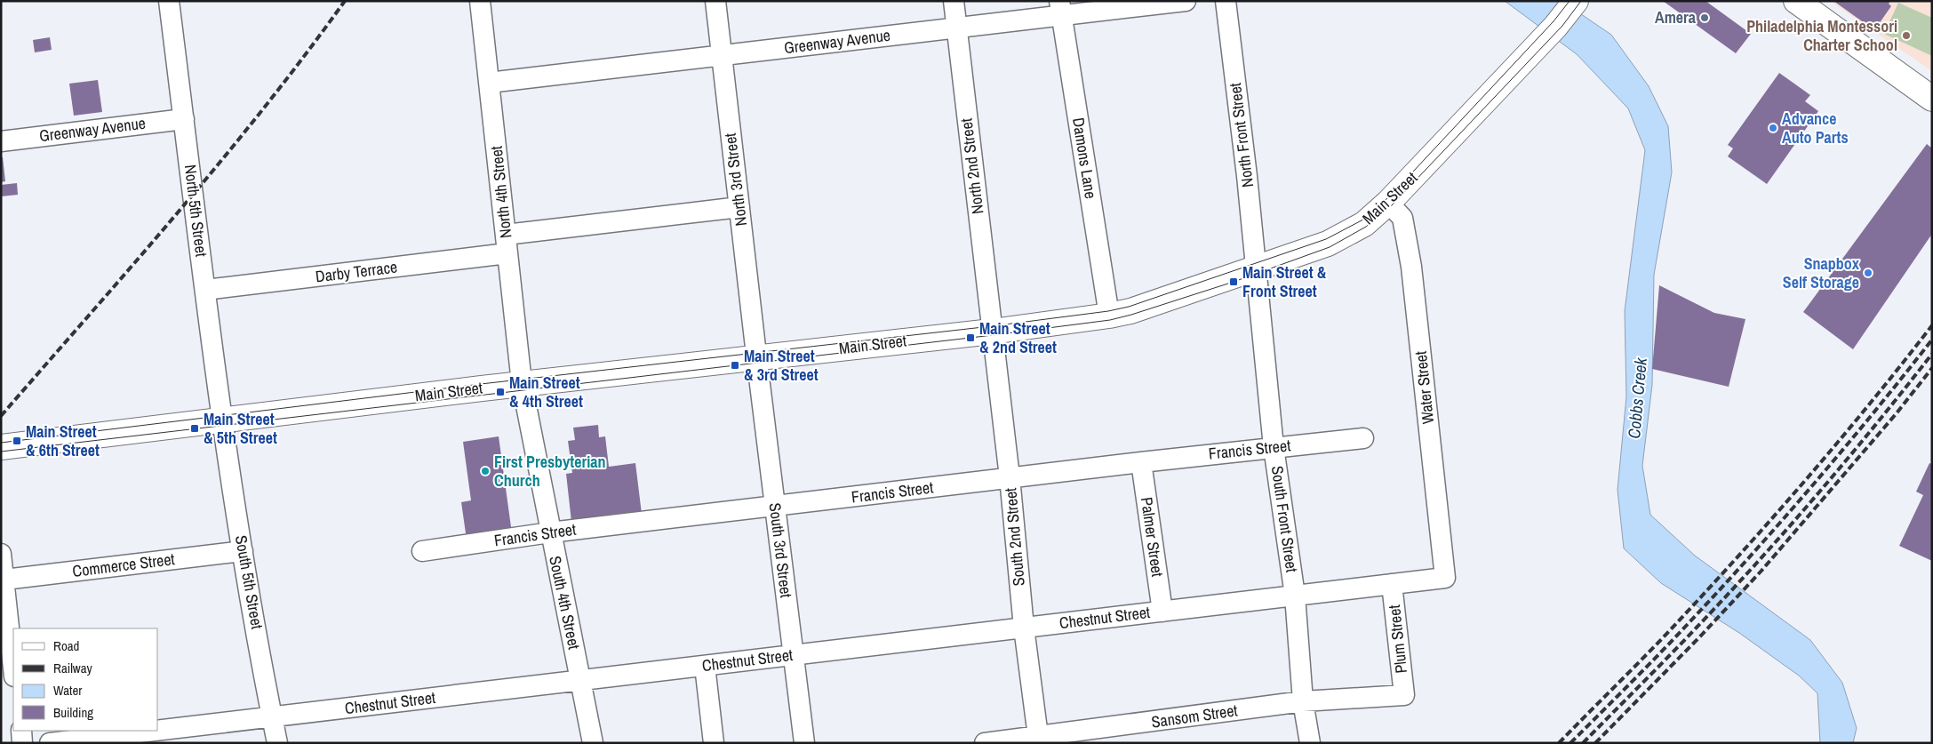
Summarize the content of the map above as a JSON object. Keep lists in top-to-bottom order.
{
  "streets": {
    "main road": ["Main Street"],
    "street": [
      "Greenway Avenue",
      "North Front Street",
      "Damons Lane",
      "North 2nd Street",
      "North 3rd Street",
      "North 4th Street",
      "North 5th Street",
      "Darby Terrace",
      "Water Street",
      "Francis Street",
      "South Front Street",
      "South 2nd Street",
      "Palmer Street",
      "South 3rd Street",
      "Commerce Street",
      "South 5th Street",
      "South 4th Street",
      "Chestnut Street",
      "Plum Street",
      "Sansom Street"
    ]
  },
  "crossings": [
    ["Greenway Avenue", "Damons Lane"],
    ["Greenway Avenue", "North 2nd Street"],
    ["Greenway Avenue", "North 3rd Street"],
    ["Greenway Avenue", "North 4th Street"],
    ["Greenway Avenue", "North 5th Street"],
    ["North Front Street", "Main Street"],
    ["North Front Street", "South Front Street"],
    ["Damons Lane", "Main Street"],
    ["North 2nd Street", "Main Street"],
    ["North 2nd Street", "South 2nd Street"],
    ["North 3rd Street", "Main Street"],
    ["North 3rd Street", "Darby Terrace"],
    ["North 3rd Street", "South 3rd Street"],
    ["North 4th Street", "Main Street"],
    ["North 4th Street", "Darby Terrace"],
    ["North 4th Street", "South 4th Street"],
    ["Main Street", "North 5th Street"],
    ["Main Street", "Water Street"],
    ["Main Street", "South Front Street"],
    ["Main Street", "South 2nd Street"],
    ["Main Street", "South 3rd Street"],
    ["Main Street", "South 5th Street"],
    ["Main Street", "South 4th Street"],
    ["North 5th Street", "Darby Terrace"],
    ["North 5th Street", "South 5th Street"],
    ["Water Street", "Chestnut Street"],
    ["Francis Street", "South Front Street"],
    ["Francis Street", "South 2nd Street"],
    ["Francis Street", "Palmer Street"],
    ["Francis Street", "South 3rd Street"],
    ["Francis Street", "South 4th Street"],
    ["South Front Street", "Chestnut Street"],
    ["South Front Street", "Sansom Street"],
    ["South 2nd Street", "Chestnut Street"],
    ["South 2nd Street", "Sansom Street"],
    ["Palmer Street", "Chestnut Street"],
    ["South 3rd Street", "Chestnut Street"],
    ["Commerce Street", "South 5th Street"],
    ["South 5th Street", "Chestnut Street"],
    ["South 4th Street", "Chestnut Street"],
    ["Chestnut Street", "Plum Street"],
    ["Plum Street", "Sansom Street"]
  ],
  "water": ["Cobbs Creek"],
  "places": {
    "other": [
      "Amera",
      "Philadelphia Montessori Charter School",
      "Advance Auto Parts",
      "Snapbox Self Storage",
      "First Presbyterian Church"
    ],
    "transit": [
      "Main Street & Front Street",
      "Main Street & 2nd Street",
      "Main Street & 3rd Street",
      "Main Street & 4th Street",
      "Main Street & 5th Street",
      "Main Street & 6th Street"
    ]
  },
  "legend": [
    "Road",
    "Railway",
    "Water",
    "Building"
  ]
}
